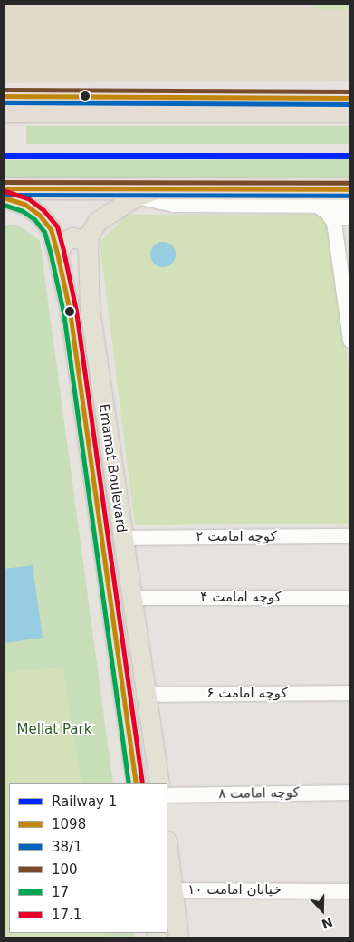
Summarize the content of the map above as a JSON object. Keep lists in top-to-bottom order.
{
  "streets": {
    "main road": ["Emamat Boulevard"],
    "street": [
      "کوچه امامت ۲",
      "کوچه امامت ۴",
      "کوچه امامت ۶",
      "کوچه امامت ۸",
      "خیابان امامت ۱۰"
    ]
  },
  "crossings": [
    ["Emamat Boulevard", "کوچه امامت ۲"],
    ["Emamat Boulevard", "کوچه امامت ۴"],
    ["Emamat Boulevard", "کوچه امامت ۶"]
  ],
  "parks": ["Mellat Park"],
  "lines": [
    "transit line 100",
    "transit line 1098",
    "transit line 38/1",
    "rail line 1",
    "transit line 17.1",
    "transit line 17"
  ],
  "legend": [
    "Railway 1",
    "1098",
    "38/1",
    "100",
    "17",
    "17.1"
  ],
  "north": "bottom"
}
